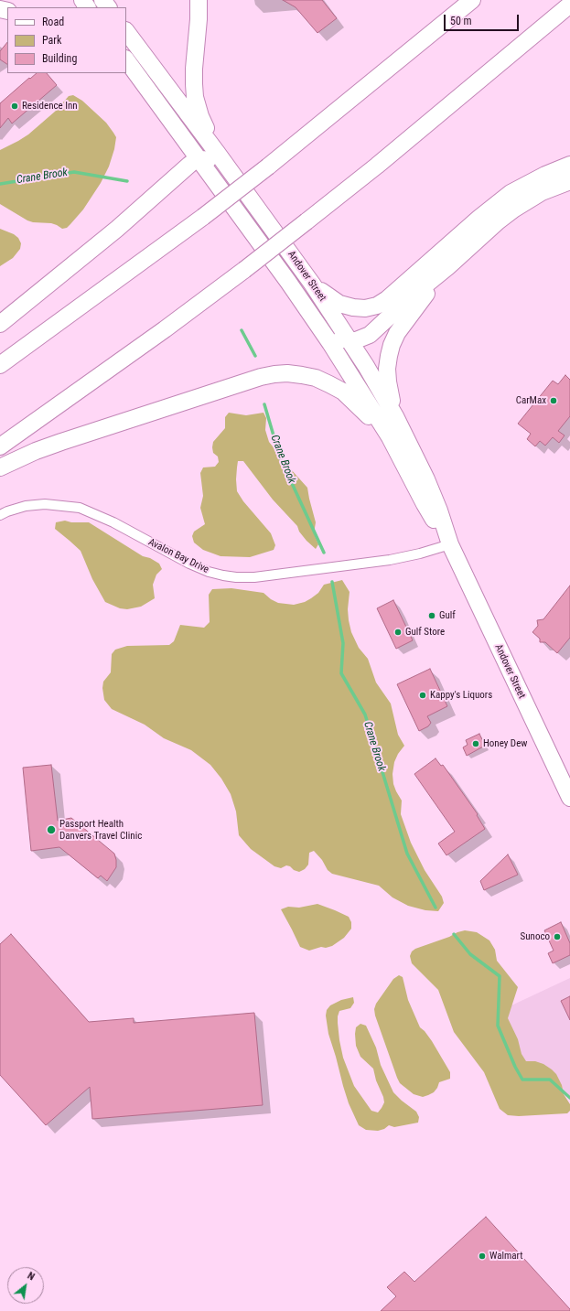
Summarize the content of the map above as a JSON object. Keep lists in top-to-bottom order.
{
  "streets": {
    "highway": ["Andover Street"],
    "street": ["Avalon Bay Drive"]
  },
  "crossings": [
    ["Andover Street", "Avalon Bay Drive"]
  ],
  "water": ["Crane Brook"],
  "places": [
    "Residence Inn",
    "CarMax",
    "Gulf",
    "Gulf Store",
    "Kappy's Liquors",
    "Honey Dew",
    "Passport Health Danvers Travel Clinic",
    "Sunoco",
    "Walmart"
  ],
  "legend": ["Road", "Park", "Building"],
  "scale_bar": "50 m",
  "north": "top right"
}
